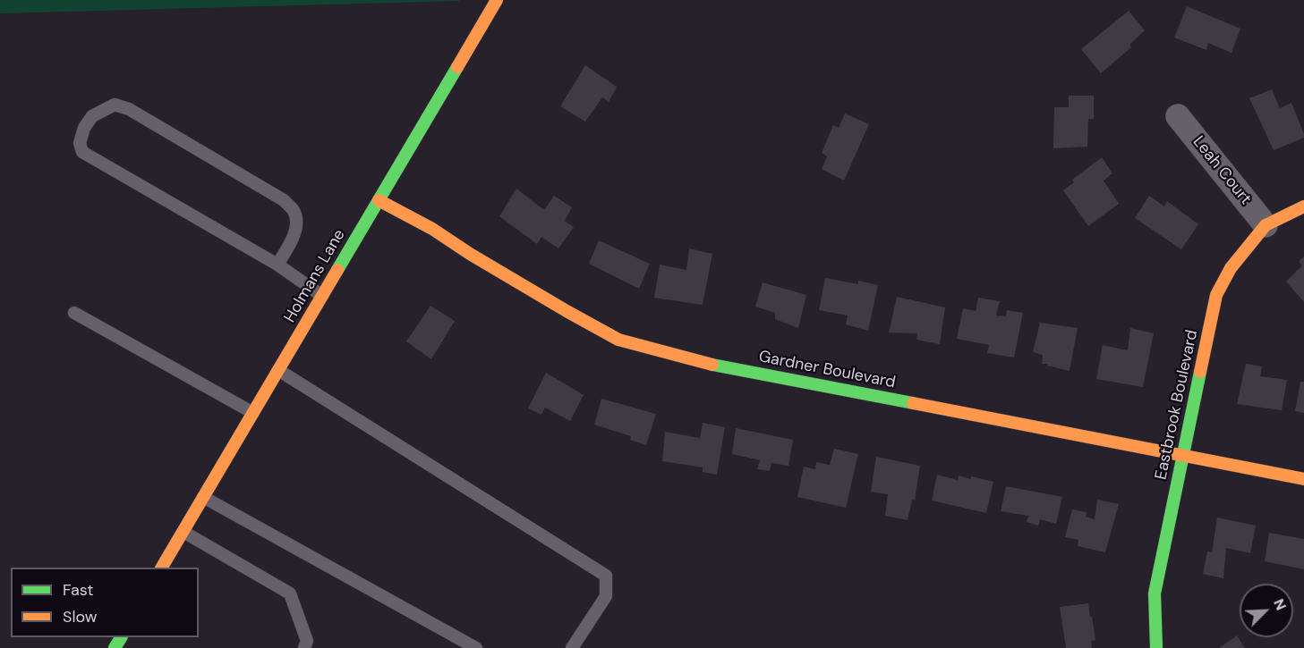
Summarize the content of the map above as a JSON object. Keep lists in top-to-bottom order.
{
  "streets": {
    "street": [
      "Leah Court",
      "Holmans Lane",
      "Gardner Boulevard",
      "Eastbrook Boulevard"
    ]
  },
  "crossings": [
    ["Leah Court", "Eastbrook Boulevard"],
    ["Holmans Lane", "Gardner Boulevard"],
    ["Gardner Boulevard", "Eastbrook Boulevard"]
  ],
  "legend": ["Fast", "Slow"],
  "north": "top right"
}
